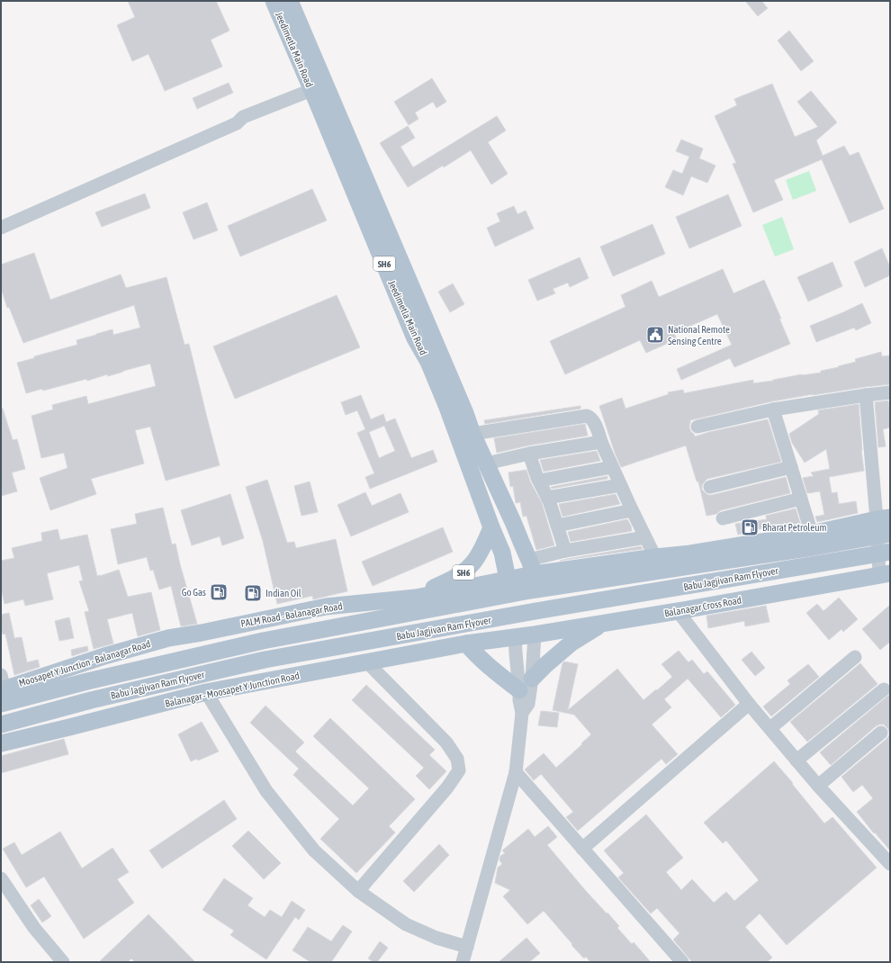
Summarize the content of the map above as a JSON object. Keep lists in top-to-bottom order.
{
  "streets": {
    "main road": [
      "Jeedimetla Main Road",
      "SH6",
      "Babu Jagjivan Ram Flyover",
      "Balanagar Cross Road",
      "PALM Road - Balanagar Road",
      "Moosapet Y Junction - Balanagar Road",
      "Balanagar - Moosapet Y Junction Road"
    ]
  },
  "crossings": [
    ["Jeedimetla Main Road", "SH6"],
    ["Jeedimetla Main Road", "PALM Road - Balanagar Road"],
    ["SH6", "PALM Road - Balanagar Road"],
    ["PALM Road - Balanagar Road", "Moosapet Y Junction - Balanagar Road"]
  ],
  "places": {
    "public building": ["National Remote Sensing Centre"],
    "fuel station": ["Bharat Petroleum", "Go Gas", "Indian Oil"]
  }
}
